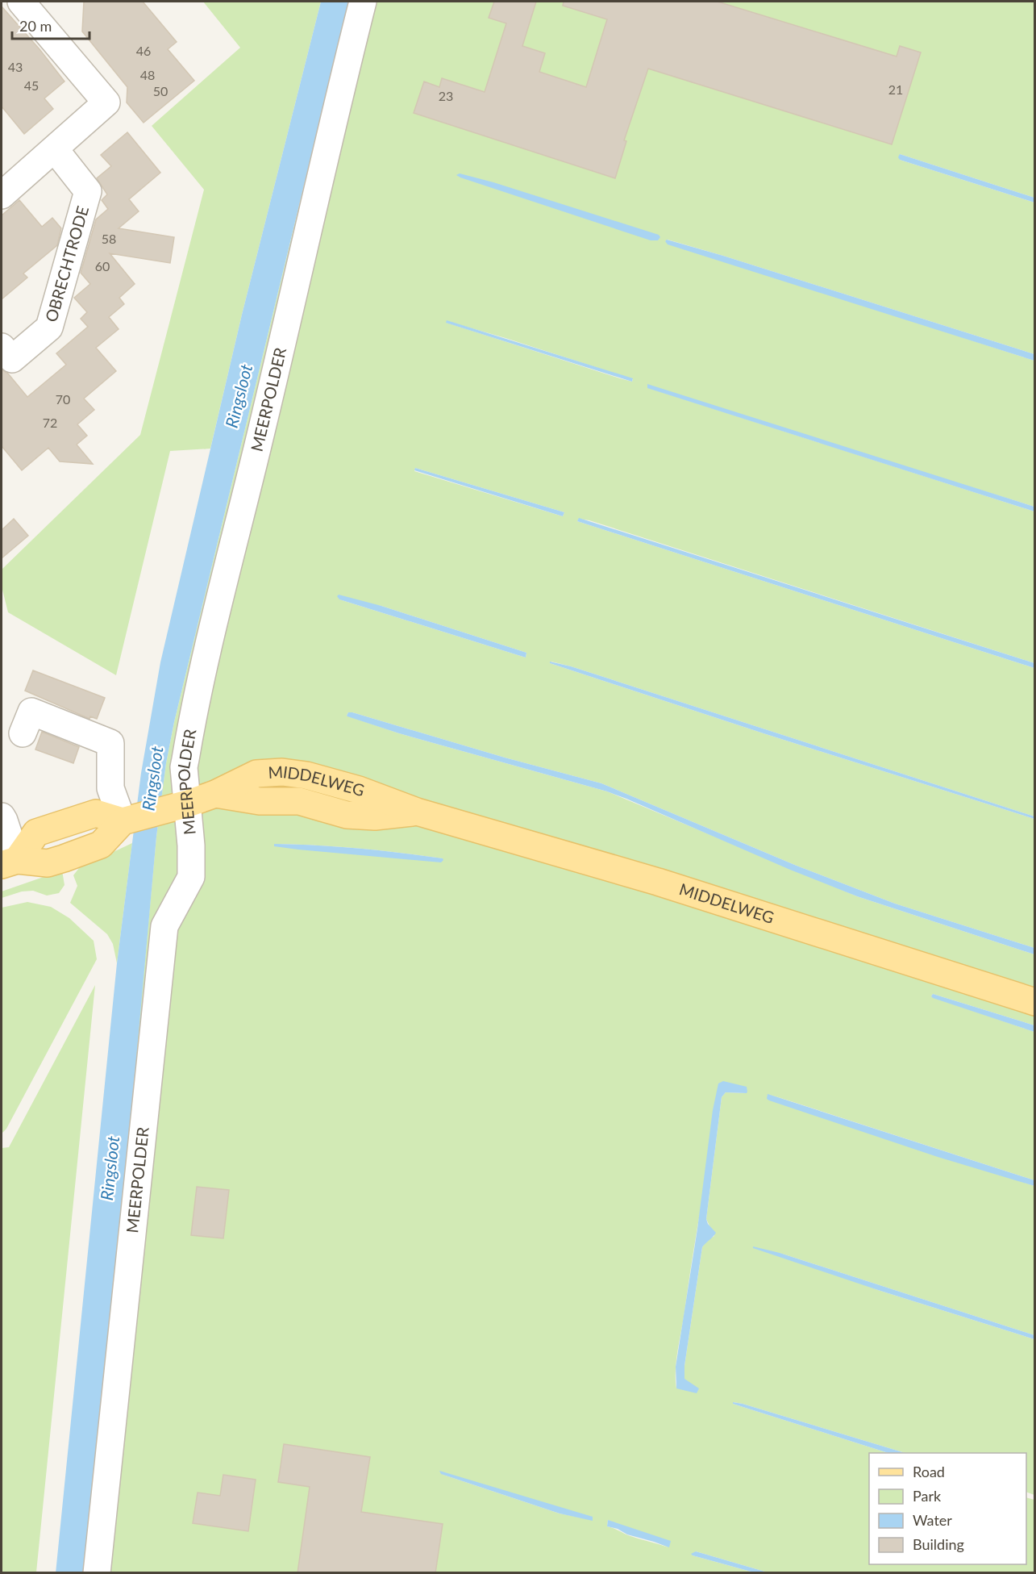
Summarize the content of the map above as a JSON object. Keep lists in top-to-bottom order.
{
  "streets": {
    "main road": ["MIDDELWEG"],
    "street": ["OBRECHTRODE", "MEERPOLDER"]
  },
  "crossings": [
    ["MEERPOLDER", "MIDDELWEG"]
  ],
  "water": ["Ringsloot"],
  "house_numbers": [
    "46",
    "43",
    "48",
    "45",
    "21",
    "50",
    "23",
    "58",
    "60",
    "70",
    "72"
  ],
  "legend": [
    "Road",
    "Park",
    "Water",
    "Building"
  ],
  "scale_bar": "20 m"
}
